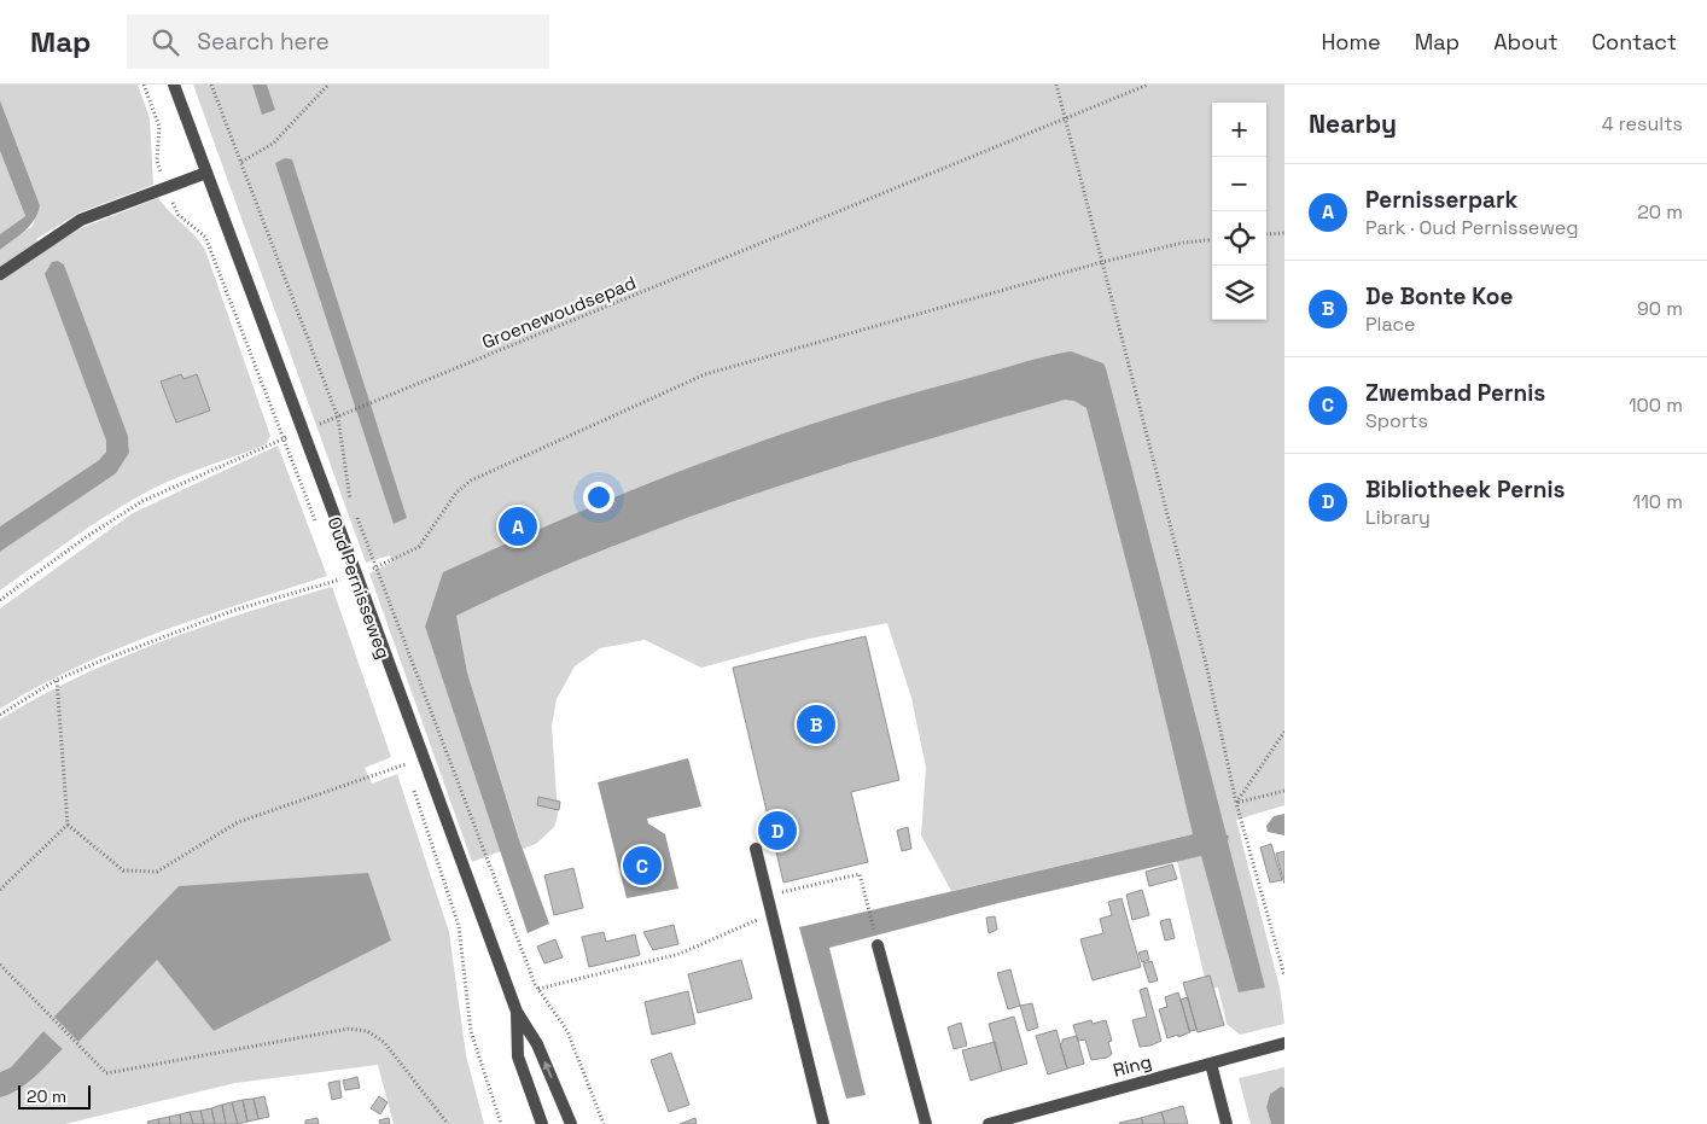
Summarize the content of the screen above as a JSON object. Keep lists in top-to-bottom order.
{
  "streets": {
    "street": ["Oud Pernisseweg", "Ring"],
    "path": ["Groenewoudsepad"]
  },
  "crossings": [
    ["Groenewoudsepad", "Oud Pernisseweg"]
  ],
  "scale_bar": "20 m",
  "page": {
    "header": "Map",
    "search": "Search here",
    "nav": [
      "Home",
      "Map",
      "About",
      "Contact"
    ],
    "heading": ["Nearby", "4 results"],
    "map_buttons": ["+", "−"],
    "list": [
      {
        "mark": "A",
        "name": "Pernisserpark",
        "note": "Park · Oud Pernisseweg",
        "value": "20 m"
      },
      {
        "mark": "B",
        "name": "De Bonte Koe",
        "note": "Place",
        "value": "90 m"
      },
      {
        "mark": "C",
        "name": "Zwembad Pernis",
        "note": "Sports",
        "value": "100 m"
      },
      {
        "mark": "D",
        "name": "Bibliotheek Pernis",
        "note": "Library",
        "value": "110 m"
      }
    ],
    "pins": [
      "A",
      "B",
      "D",
      "C"
    ],
    "scale": "20 m"
  }
}
